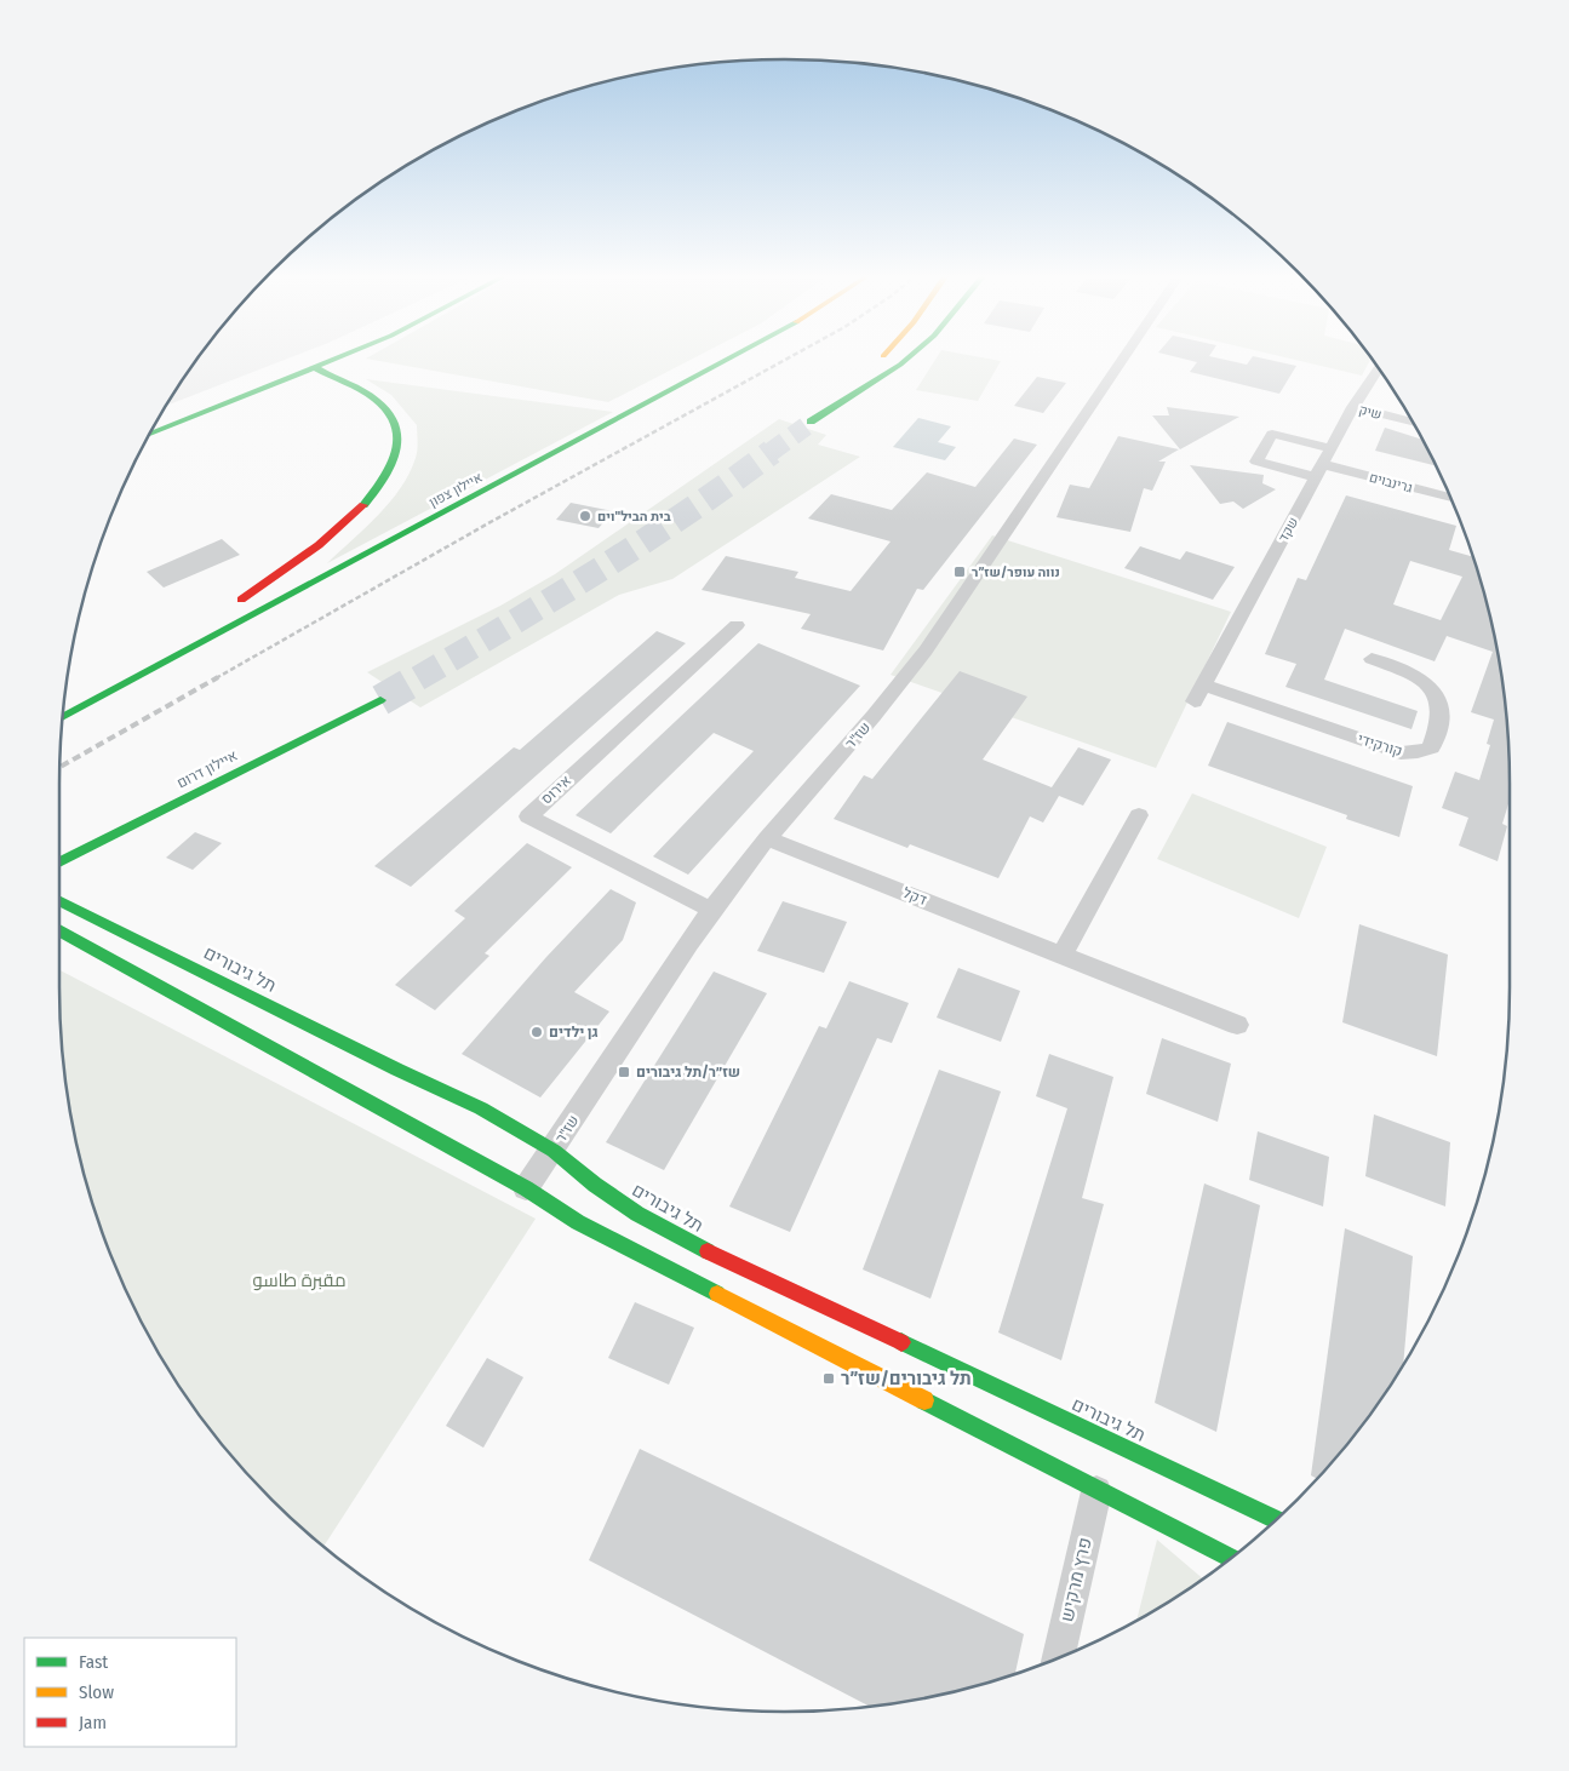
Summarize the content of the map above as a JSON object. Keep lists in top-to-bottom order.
{
  "streets": {
    "main road": ["איילון צפון", "איילון דרום", "תל גיבורים"],
    "street": [
      "שיק",
      "גרינבוים",
      "שקד",
      "שז\"ר",
      "קורקידי",
      "אירוס",
      "דקל",
      "פרץ מרקיש"
    ]
  },
  "crossings": [
    ["שיק", "שקד"],
    ["גרינבוים", "שקד"],
    ["שקד", "קורקידי"],
    ["שז\"ר", "אירוס"],
    ["שז\"ר", "דקל"],
    ["שז\"ר", "תל גיבורים"]
  ],
  "parks": ["مقبرة طاسو"],
  "places": {
    "other": ["בית הביל\"וים", "גן ילדים"],
    "transit": ["נווה עופר/שז״ר", "שז״ר/תל גיבורים", "תל גיבורים/שז״ר"]
  },
  "legend": ["Fast", "Slow", "Jam"]
}
